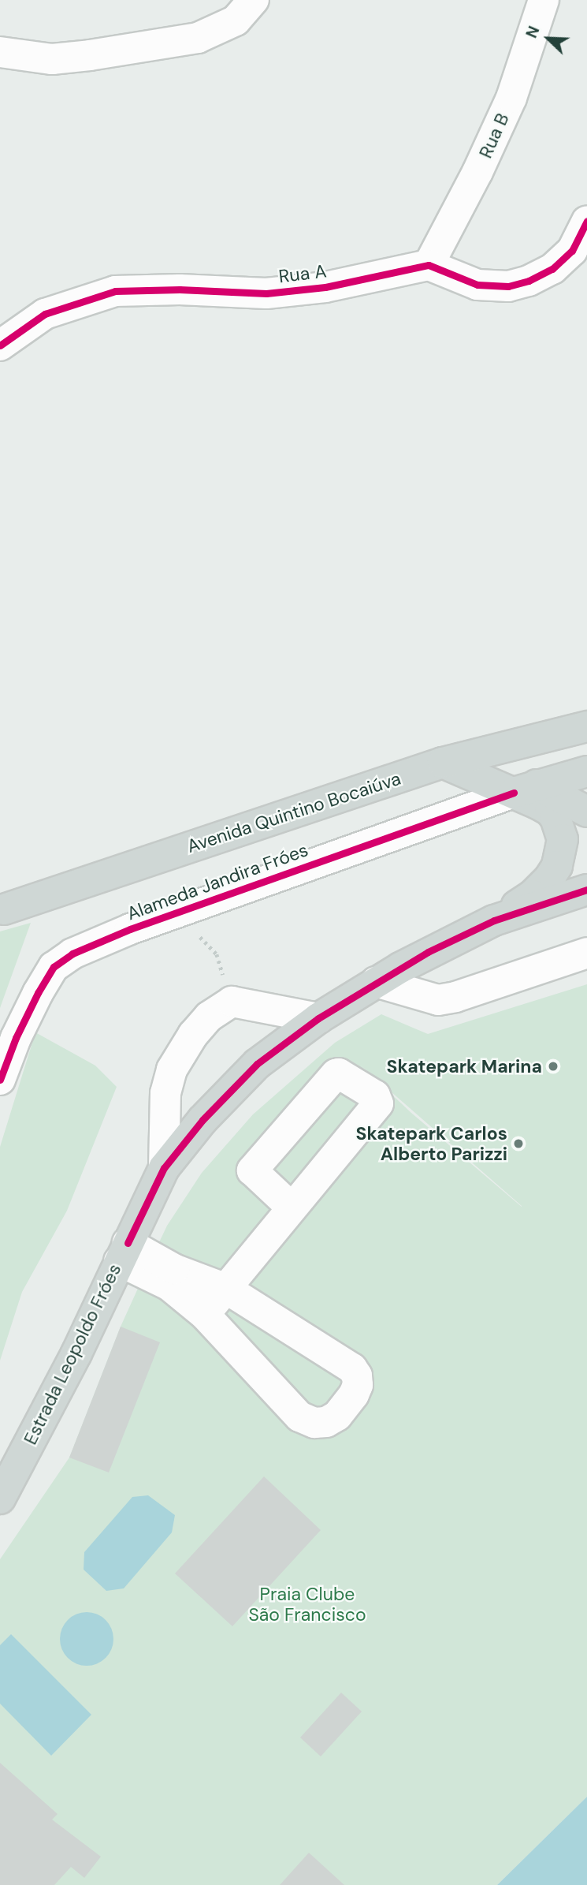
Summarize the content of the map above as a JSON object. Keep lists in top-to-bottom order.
{
  "streets": {
    "main road": ["Avenida Quintino Bocaiúva", "Estrada Leopoldo Fróes"],
    "street": ["Rua B", "Rua A", "Alameda Jandira Fróes"]
  },
  "crossings": [
    ["Rua B", "Rua A"]
  ],
  "parks": ["Praia Clube São Francisco"],
  "places": ["Skatepark Marina", "Skatepark Carlos Alberto Parizzi"],
  "north": "top left"
}
